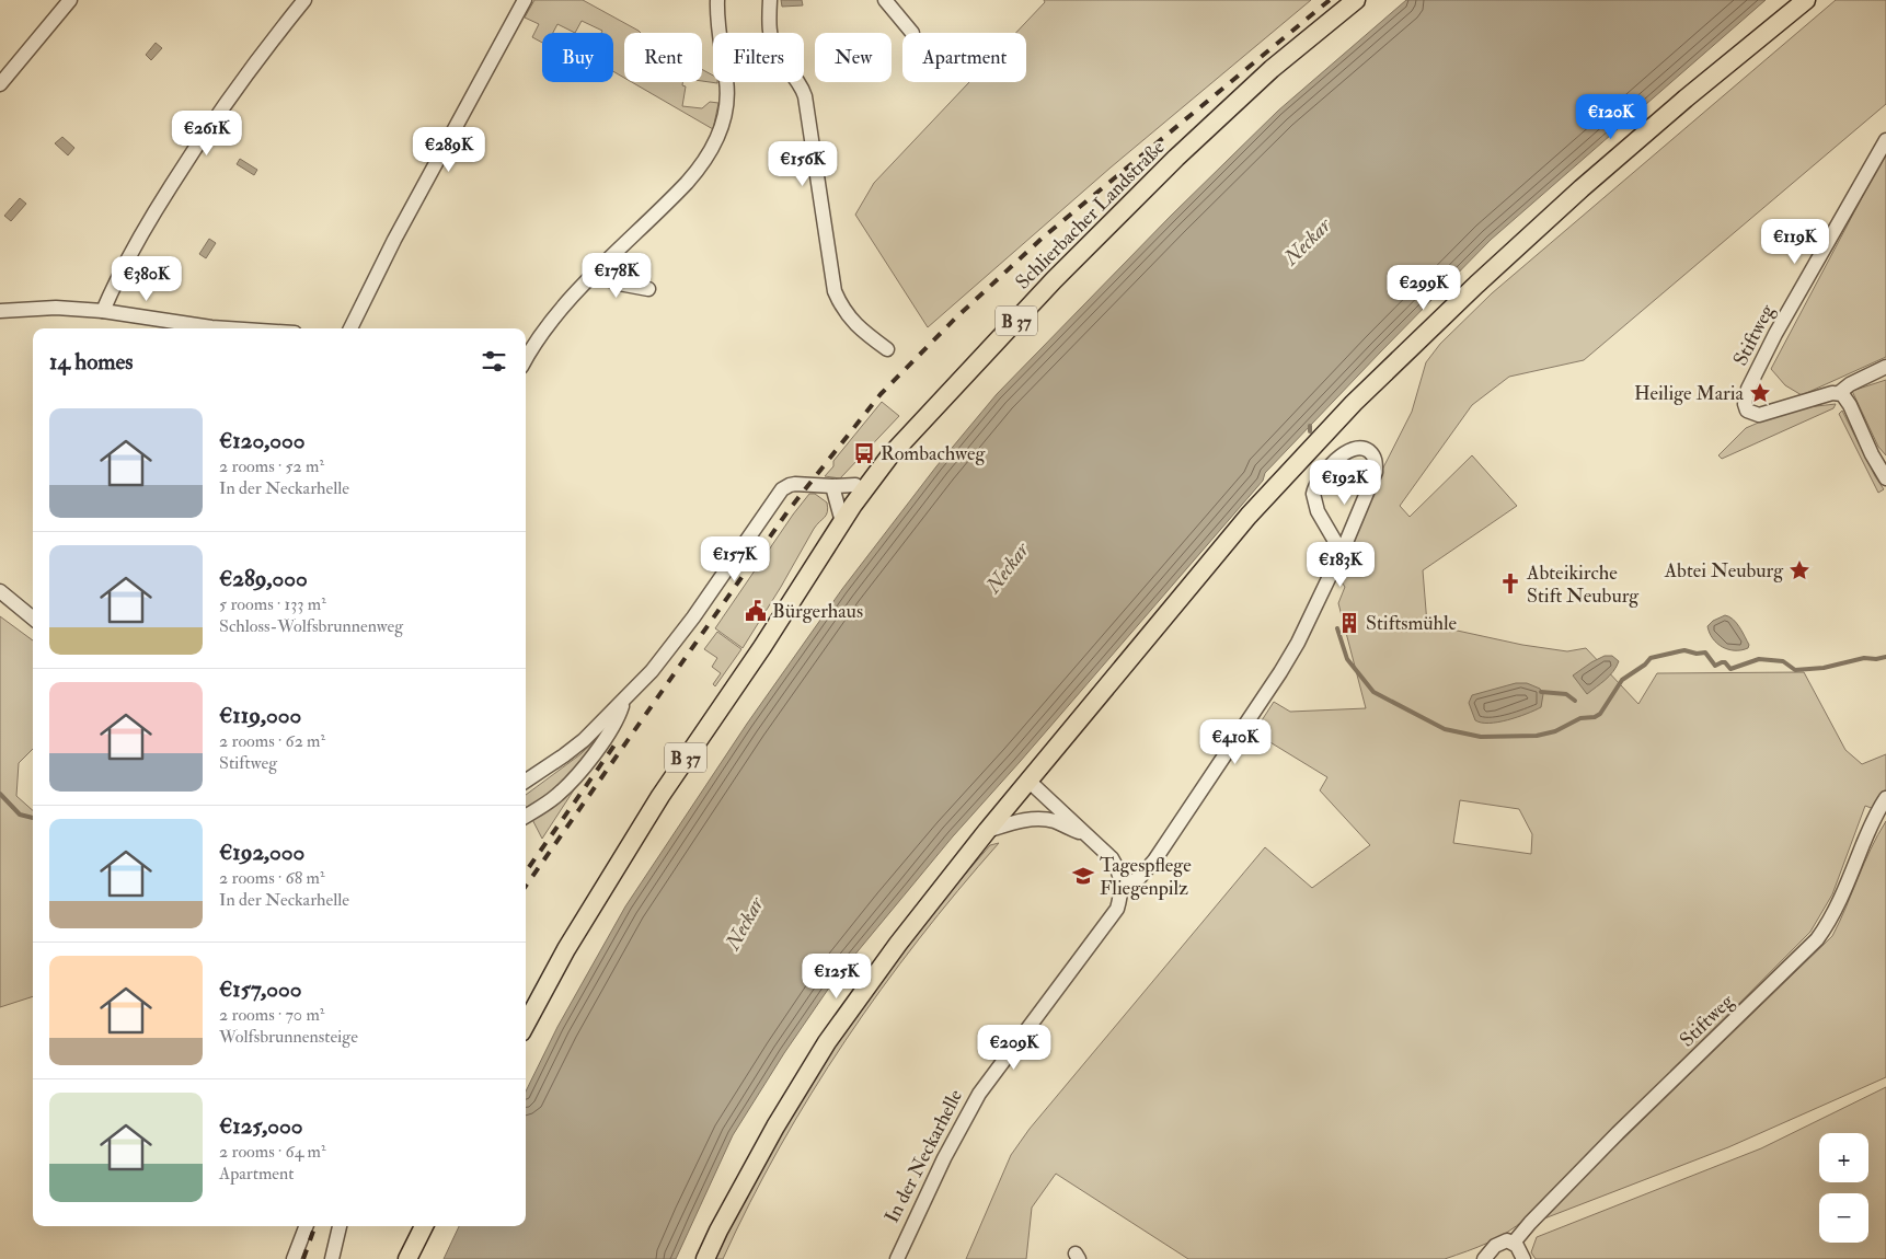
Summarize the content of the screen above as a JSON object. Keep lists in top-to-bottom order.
{
  "streets": {
    "main road": ["Schlierbacher Landstraße", "B 37"],
    "street": ["Stiftweg", "In der Neckarhelle"]
  },
  "water": ["Neckar"],
  "places": {
    "place": ["Heilige Maria", "Abtei Neuburg"],
    "bus stop": ["Rombachweg"],
    "church": ["Abteikirche Stift Neuburg"],
    "public building": ["Bürgerhaus"],
    "building": ["Stiftsmühle"],
    "school or university": ["Tagespflege Fliegenpilz"]
  },
  "page": {
    "chip": [
      "Buy",
      "Rent",
      "Filters",
      "New",
      "Apartment"
    ],
    "price": [
      "€120K",
      "€261K",
      "€289K",
      "€156K",
      "€119K",
      "€178K",
      "€380K",
      "€299K",
      "€192K",
      "€157K",
      "€183K",
      "€410K",
      "€125K",
      "€209K"
    ],
    "heading": "14 homes",
    "list": [
      {
        "name": "€120,000",
        "note": "2 rooms · 52 m² · In der Neckarhelle"
      },
      {
        "name": "€289,000",
        "note": "5 rooms · 133 m² · Schloss-Wolfsbrunnenweg"
      },
      {
        "name": "€119,000",
        "note": "2 rooms · 62 m² · Stiftweg"
      },
      {
        "name": "€192,000",
        "note": "2 rooms · 68 m² · In der Neckarhelle"
      },
      {
        "name": "€157,000",
        "note": "2 rooms · 70 m² · Wolfsbrunnensteige"
      },
      {
        "name": "€125,000",
        "note": "2 rooms · 64 m² · Apartment"
      }
    ],
    "map_buttons": ["+", "−"]
  }
}
